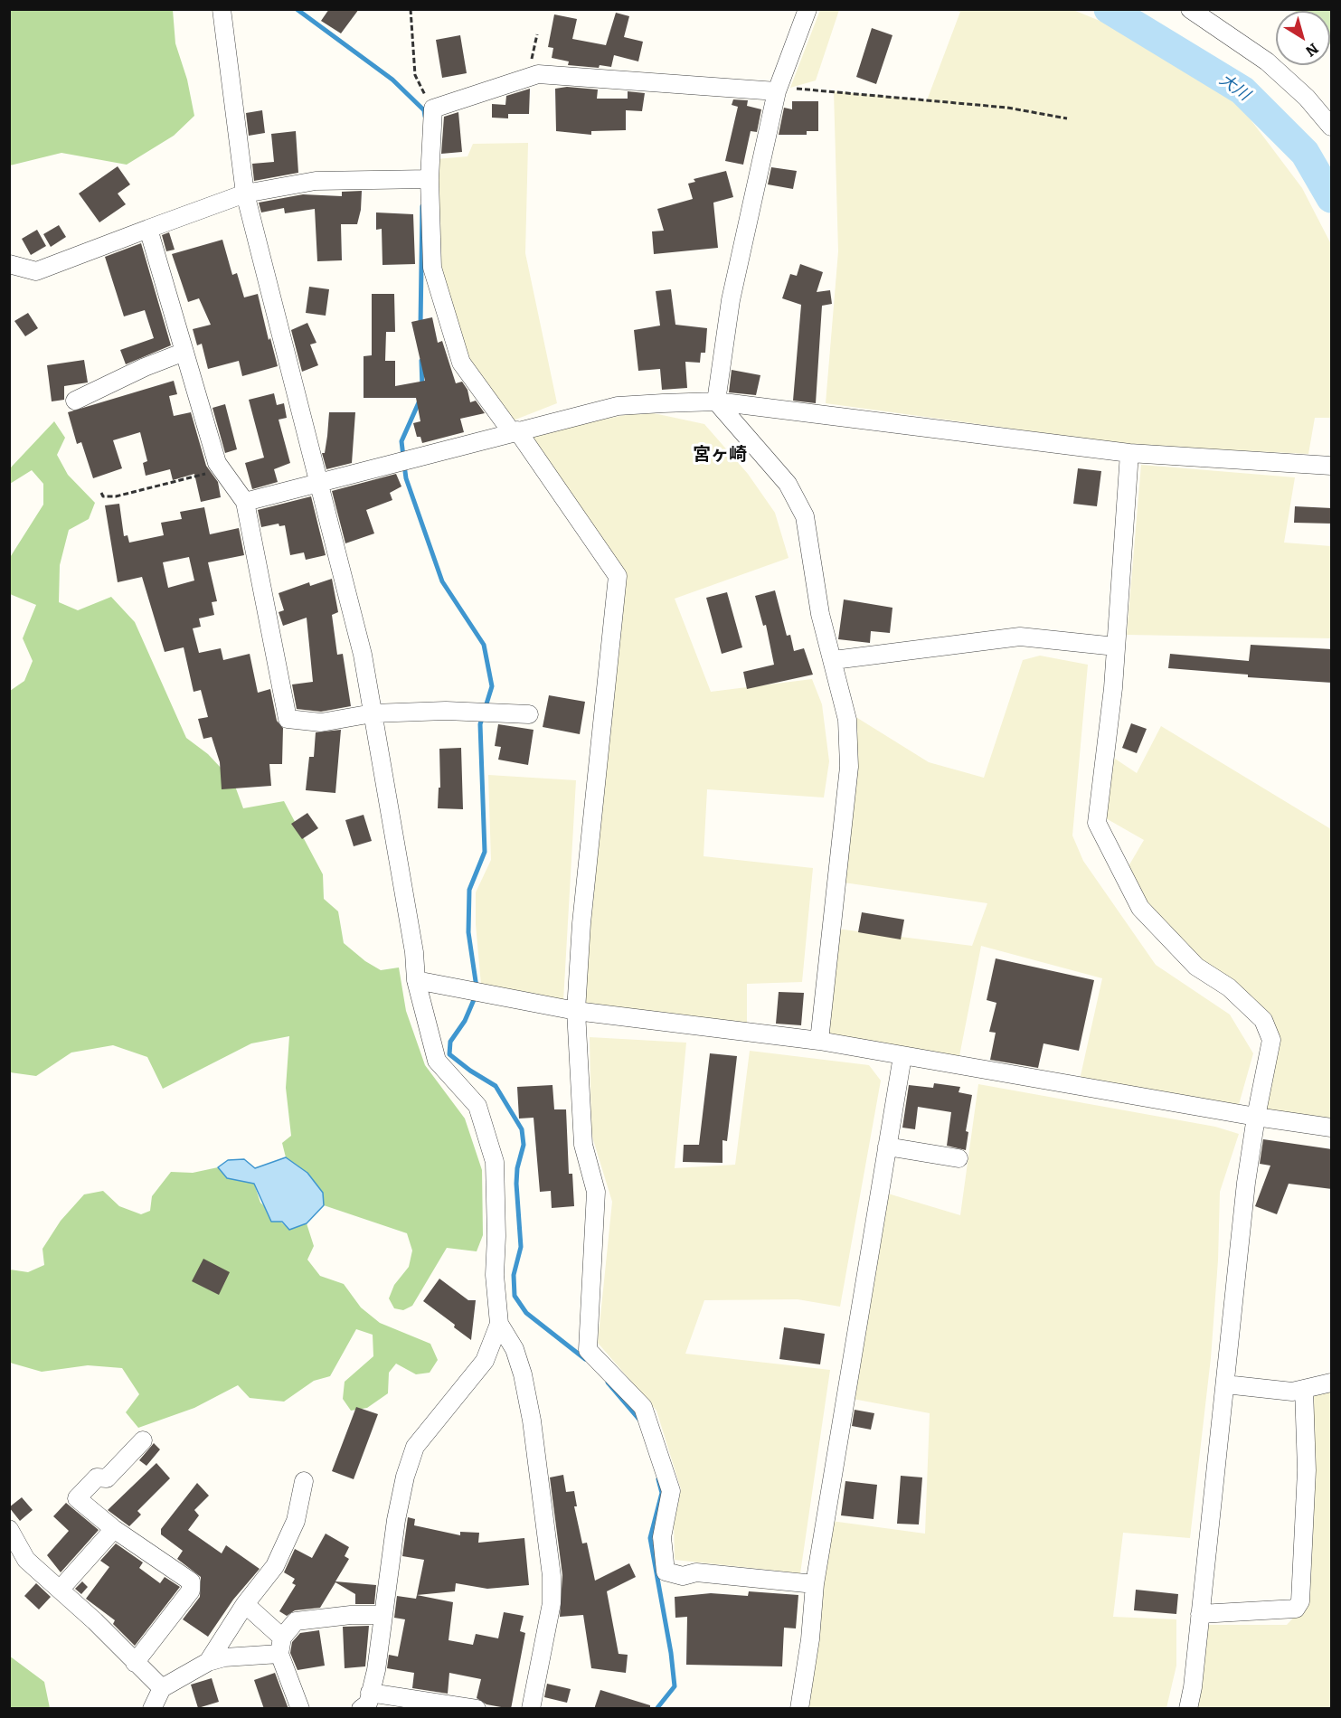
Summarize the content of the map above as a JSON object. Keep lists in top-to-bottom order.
{
  "districts": ["宮ヶ崎"],
  "water": ["大川"],
  "north": "bottom right"
}
